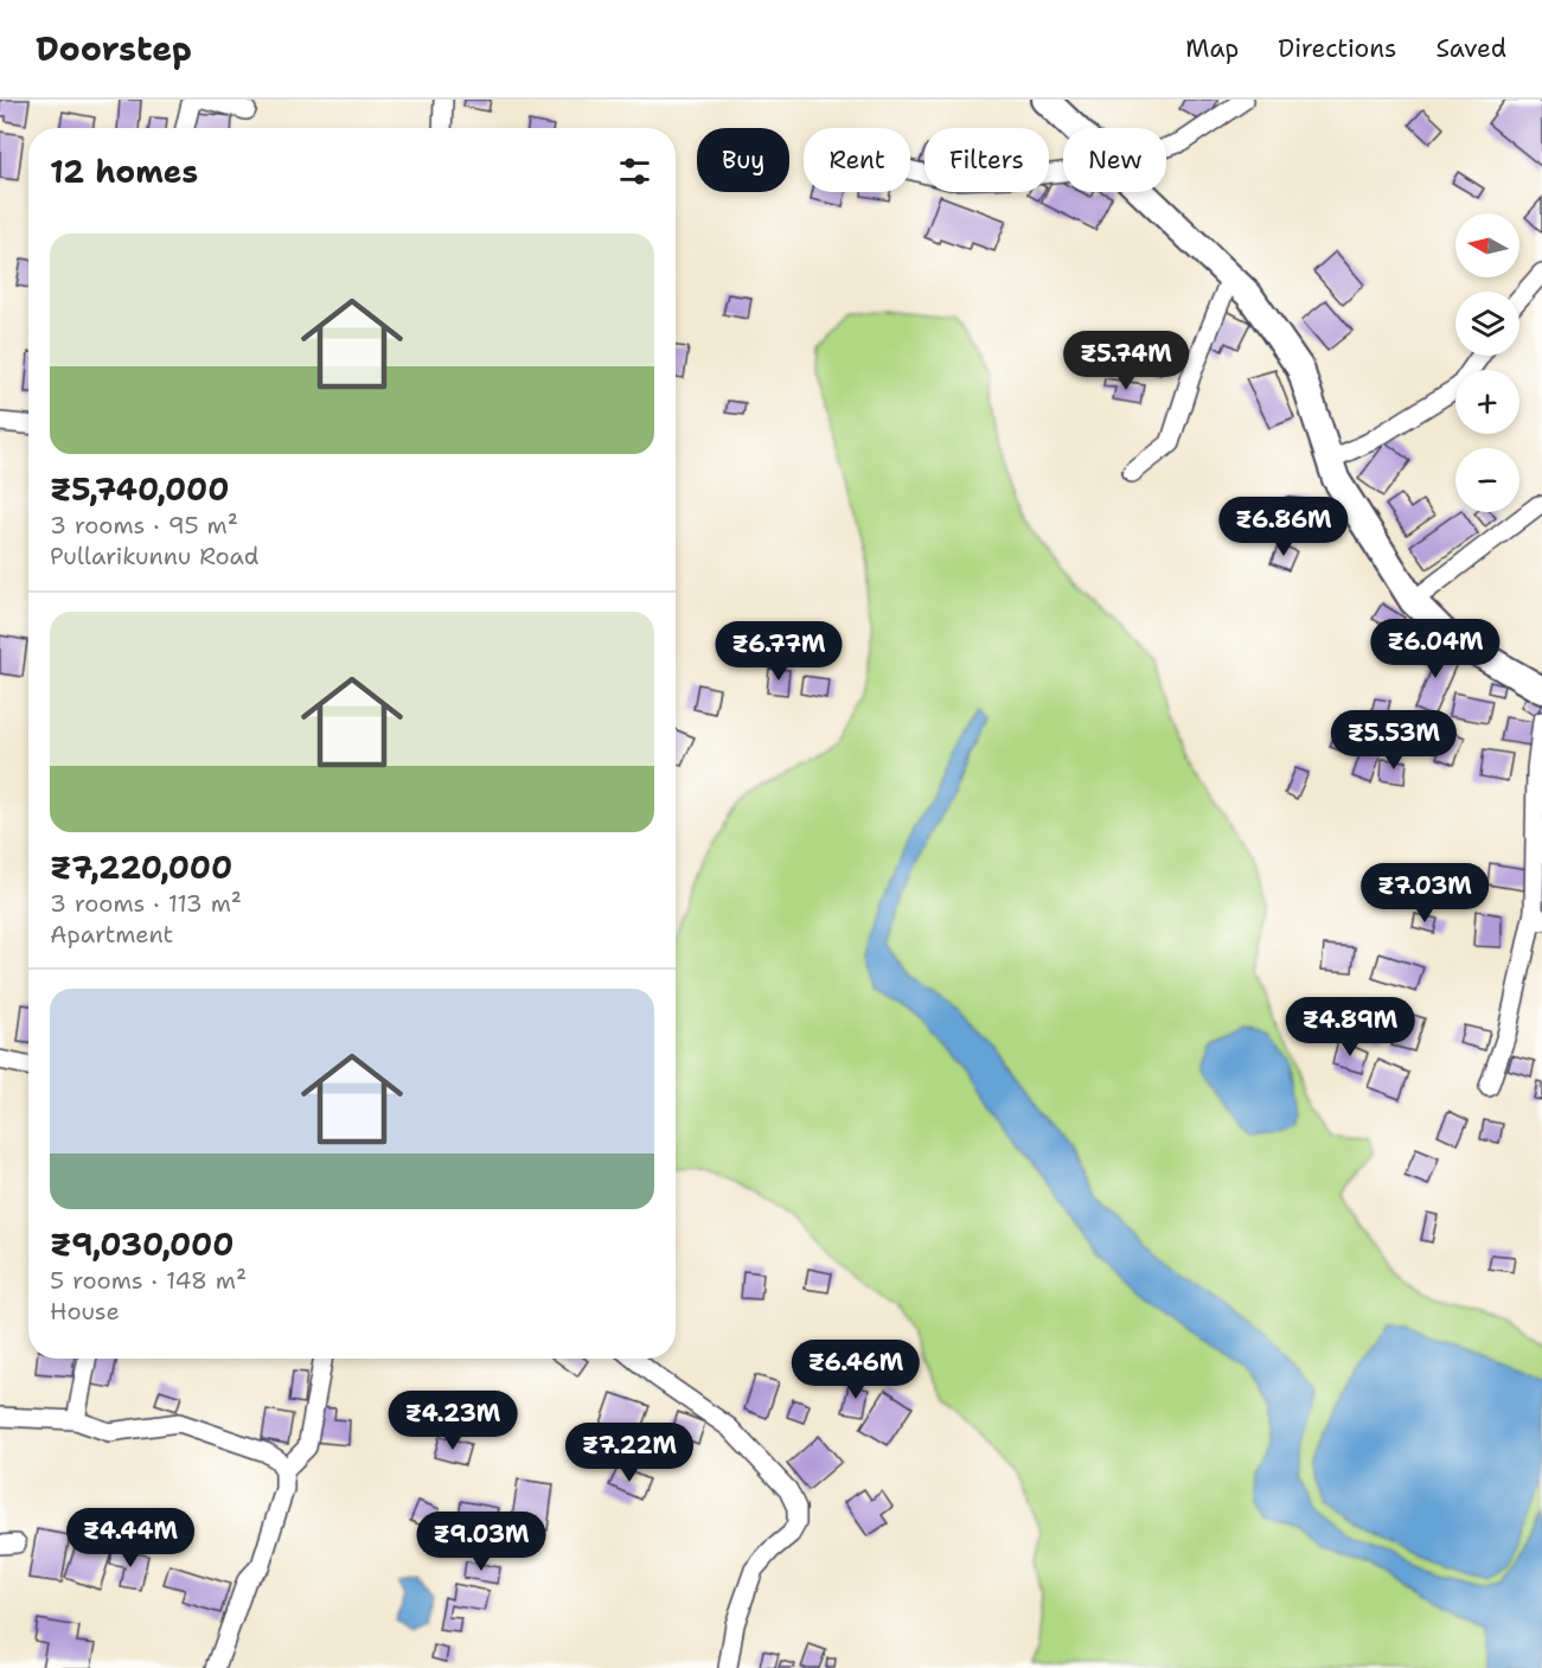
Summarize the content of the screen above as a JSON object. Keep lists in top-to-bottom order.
{
  "north": "left",
  "page": {
    "header": "Doorstep",
    "nav": ["Map", "Directions", "Saved"],
    "chip": [
      "Buy",
      "Rent",
      "Filters",
      "New"
    ],
    "heading": "12 homes",
    "map_buttons": ["+", "−"],
    "list": [
      {
        "name": "₹5,740,000",
        "note": "3 rooms · 95 m² · Pullarikunnu Road"
      },
      {
        "name": "₹7,220,000",
        "note": "3 rooms · 113 m² · Apartment"
      },
      {
        "name": "₹9,030,000",
        "note": "5 rooms · 148 m² · House"
      }
    ],
    "price": [
      "₹5.74M",
      "₹6.86M",
      "₹6.04M",
      "₹6.77M",
      "₹5.53M",
      "₹7.03M",
      "₹4.89M",
      "₹6.46M",
      "₹4.23M",
      "₹7.22M",
      "₹4.44M",
      "₹9.03M"
    ]
  }
}
